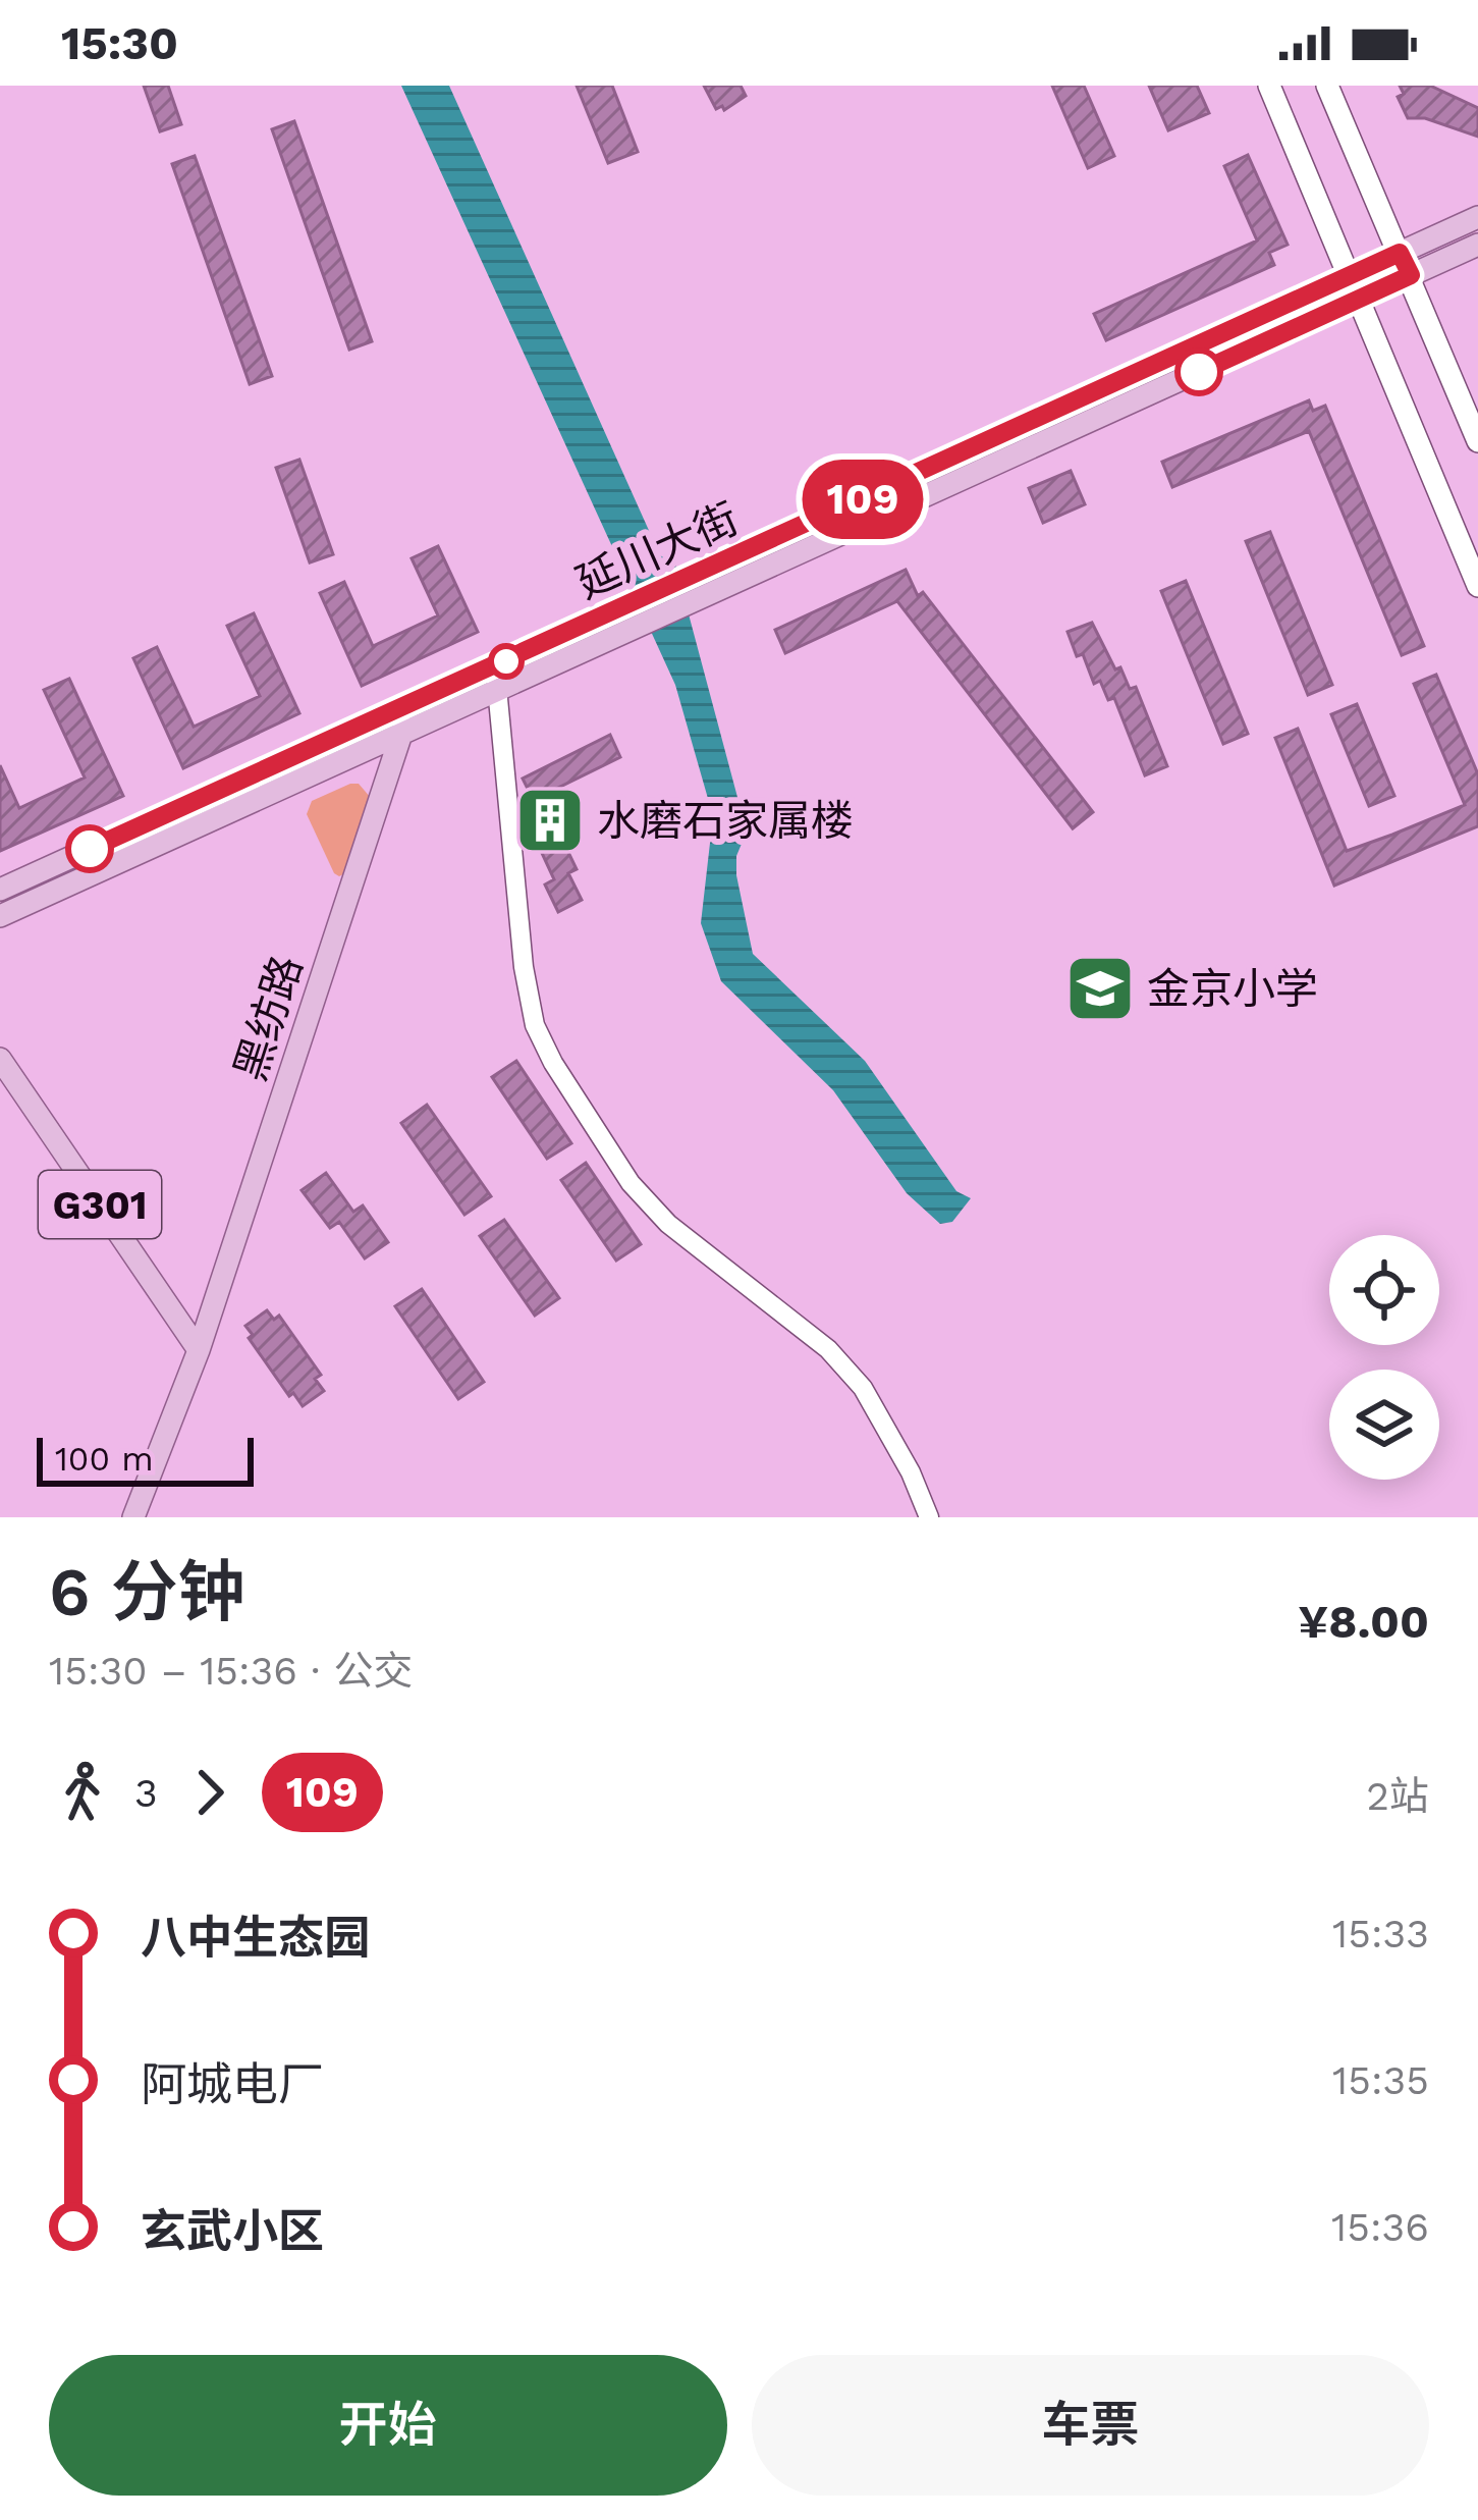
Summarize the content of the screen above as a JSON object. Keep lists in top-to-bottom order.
{
  "streets": {
    "main road": ["延川大街", "黑纺路", "G301"]
  },
  "crossings": [
    ["延川大街", "黑纺路"],
    ["黑纺路", "G301"]
  ],
  "places": {
    "building": ["水磨石家属楼"],
    "school or university": ["金京小学"]
  },
  "lines": ["bus line 109"],
  "scale_bar": "100 m",
  "page": {
    "status": "15:30",
    "on_map": "109",
    "scale": "100 m",
    "heading": ["6 分钟", "15:30 – 15:36 · 公交", "¥8.00"],
    "legs": ["3", "109", "2站"],
    "list": [
      {
        "name": "八中生态园",
        "value": "15:33"
      },
      {
        "name": "阿城电厂",
        "value": "15:35"
      },
      {
        "name": "玄武小区",
        "value": "15:36"
      }
    ],
    "buttons": ["开始", "车票"]
  }
}
